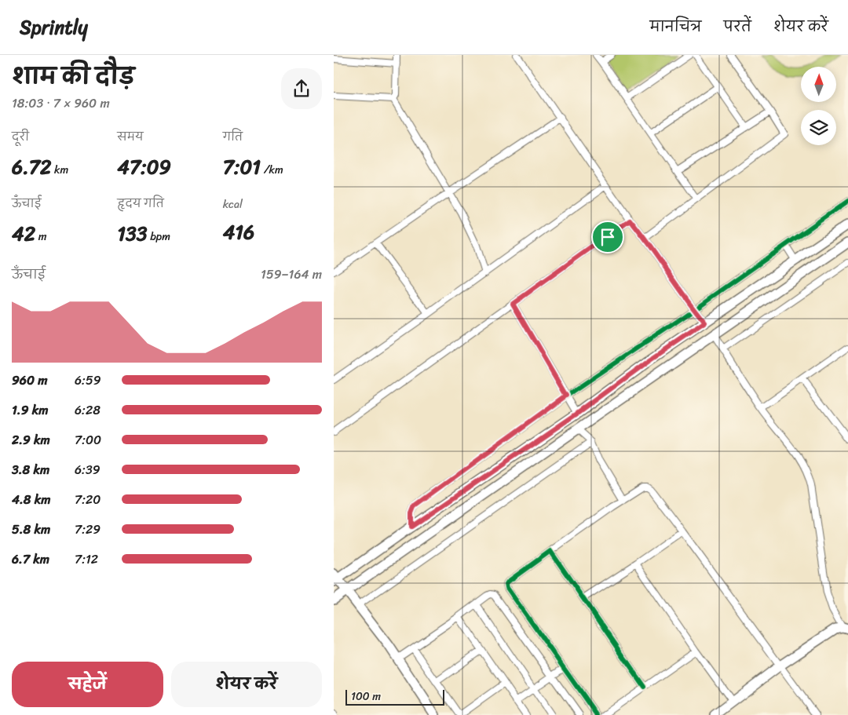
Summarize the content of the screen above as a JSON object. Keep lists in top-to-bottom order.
{
  "scale_bar": "100 m",
  "north": "top",
  "page": {
    "header": "Sprintly",
    "nav": ["मानचित्र", "परतें", "शेयर करें"],
    "heading": ["शाम की दौड़", "18:03 · 7 × 960 m"],
    "stats": [
      ["दूरी", "6.72 km"],
      ["समय", "47:09"],
      ["गति", "7:01 /km"],
      ["ऊँचाई", "42 m"],
      ["हृदय गति", "133 bpm"],
      ["kcal", "416"]
    ],
    "chart": ["ऊँचाई", "159–164 m"],
    "list": [
      {
        "name": "960 m",
        "note": "6:59"
      },
      {
        "name": "1.9 km",
        "note": "6:28"
      },
      {
        "name": "2.9 km",
        "note": "7:00"
      },
      {
        "name": "3.8 km",
        "note": "6:39"
      },
      {
        "name": "4.8 km",
        "note": "7:20"
      },
      {
        "name": "5.8 km",
        "note": "7:29"
      },
      {
        "name": "6.7 km",
        "note": "7:12"
      }
    ],
    "buttons": ["सहेजें", "शेयर करें"],
    "scale": "100 m"
  }
}
